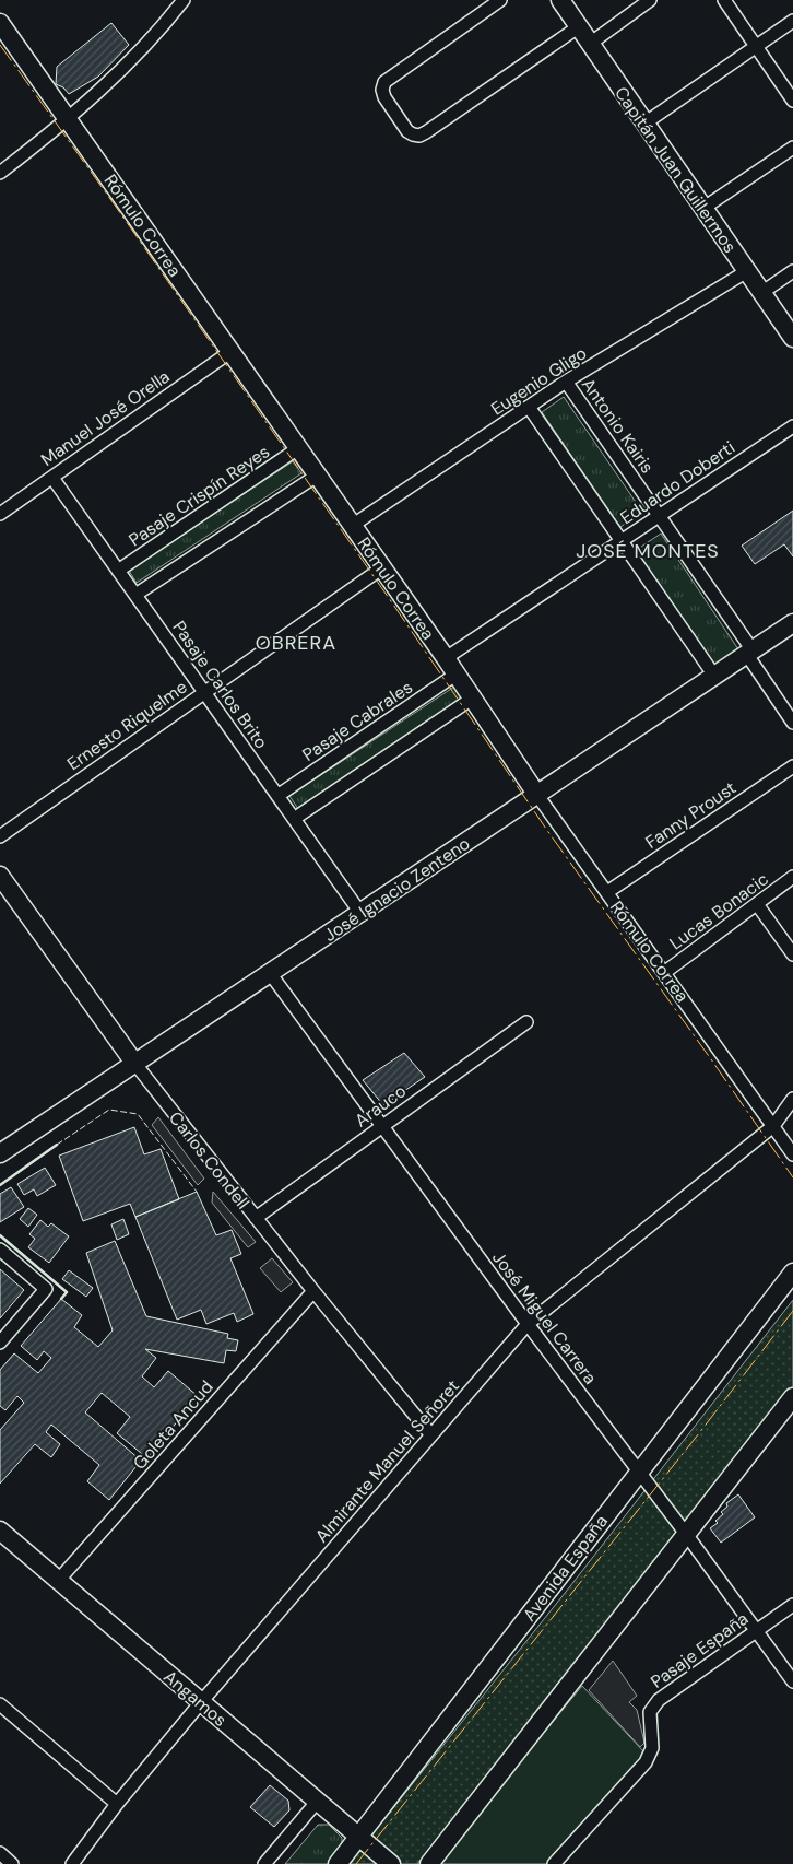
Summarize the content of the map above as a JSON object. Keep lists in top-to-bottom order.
{
  "streets": {
    "street": [
      "Capitán Juan Guillermos",
      "Rómulo Correa",
      "Eugenio Gligo",
      "Manuel José Orella",
      "Antonio Kairis",
      "Eduardo Doberti",
      "Pasaje Crispín Reyes",
      "Pasaje Carlos Brito",
      "Pasaje Cabrales",
      "Ernesto Riquelme",
      "Fanny Proust",
      "José Ignacio Zenteno",
      "Lucas Bonacic",
      "Arauco",
      "Carlos Condell",
      "José Miguel Carrera",
      "Goleta Ancud",
      "Almirante Manuel Señoret",
      "Avenida España",
      "Pasaje España",
      "Angamos"
    ]
  },
  "crossings": [
    ["Capitán Juan Guillermos", "Eugenio Gligo"],
    ["Rómulo Correa", "Eugenio Gligo"],
    ["Rómulo Correa", "Manuel José Orella"],
    ["Rómulo Correa", "Eduardo Doberti"],
    ["Rómulo Correa", "Pasaje Crispín Reyes"],
    ["Rómulo Correa", "Pasaje Cabrales"],
    ["Rómulo Correa", "Ernesto Riquelme"],
    ["Rómulo Correa", "Fanny Proust"],
    ["Rómulo Correa", "José Ignacio Zenteno"],
    ["Rómulo Correa", "Lucas Bonacic"],
    ["Rómulo Correa", "Almirante Manuel Señoret"],
    ["Eugenio Gligo", "Antonio Kairis"],
    ["Manuel José Orella", "Pasaje Carlos Brito"],
    ["Antonio Kairis", "Eduardo Doberti"],
    ["Antonio Kairis", "José Ignacio Zenteno"],
    ["Pasaje Crispín Reyes", "Pasaje Carlos Brito"],
    ["Pasaje Carlos Brito", "Pasaje Cabrales"],
    ["Pasaje Carlos Brito", "Ernesto Riquelme"],
    ["Pasaje Carlos Brito", "José Ignacio Zenteno"],
    ["José Ignacio Zenteno", "Carlos Condell"],
    ["José Ignacio Zenteno", "José Miguel Carrera"],
    ["Arauco", "Carlos Condell"],
    ["Arauco", "José Miguel Carrera"],
    ["Carlos Condell", "Goleta Ancud"],
    ["Carlos Condell", "Almirante Manuel Señoret"],
    ["José Miguel Carrera", "Almirante Manuel Señoret"],
    ["José Miguel Carrera", "Avenida España"],
    ["José Miguel Carrera", "Pasaje España"],
    ["Goleta Ancud", "Angamos"],
    ["Almirante Manuel Señoret", "Angamos"],
    ["Avenida España", "Angamos"]
  ],
  "districts": ["JOSÉ MONTES", "OBRERA"]
}
